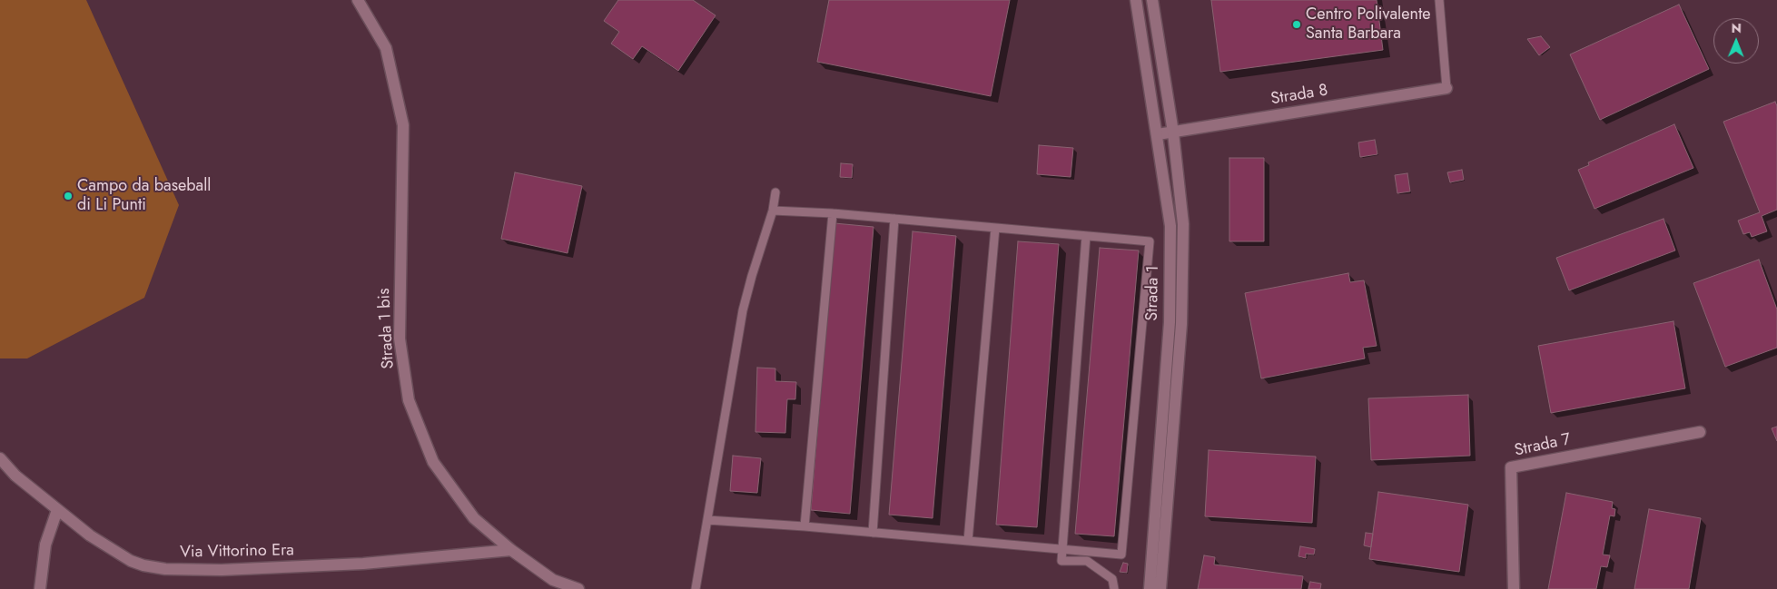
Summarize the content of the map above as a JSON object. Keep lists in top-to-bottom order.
{
  "streets": {
    "street": [
      "Strada 8",
      "Strada 1",
      "Strada 1 bis",
      "Strada 7",
      "Via Vittorino Era"
    ]
  },
  "crossings": [
    ["Strada 8", "Strada 1"],
    ["Strada 1 bis", "Via Vittorino Era"]
  ],
  "places": ["Centro Polivalente Santa Barbara", "Campo da baseball di Li Punti"],
  "north": "top"
}
